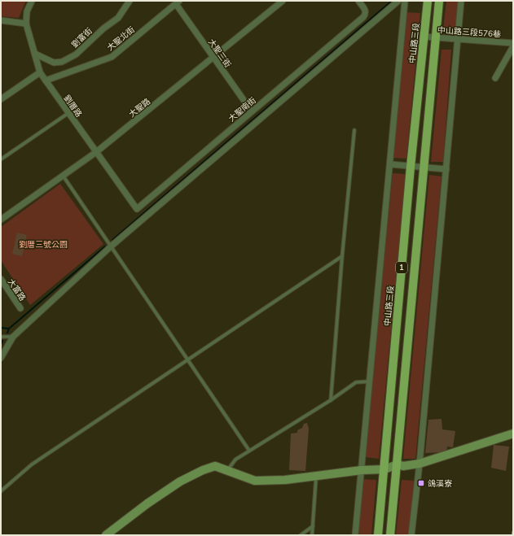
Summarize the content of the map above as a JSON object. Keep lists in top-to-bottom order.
{
  "streets": {
    "main road": ["中山路三段", "1"],
    "street": [
      "中山路三段576巷",
      "劉富街",
      "大聖北街",
      "大聖三街",
      "劉厝路",
      "大聖路",
      "大聖南街",
      "大富路"
    ]
  },
  "crossings": [
    ["中山路三段576巷", "中山路三段"],
    ["中山路三段576巷", "1"],
    ["劉富街", "劉厝路"],
    ["大聖北街", "大聖三街"],
    ["大聖北街", "劉厝路"],
    ["大聖三街", "大聖路"],
    ["大聖三街", "大聖南街"],
    ["劉厝路", "大聖路"],
    ["劉厝路", "大聖南街"]
  ],
  "parks": ["劉厝三號公園"],
  "places": {
    "transit": ["鴿溪寮"]
  }
}
